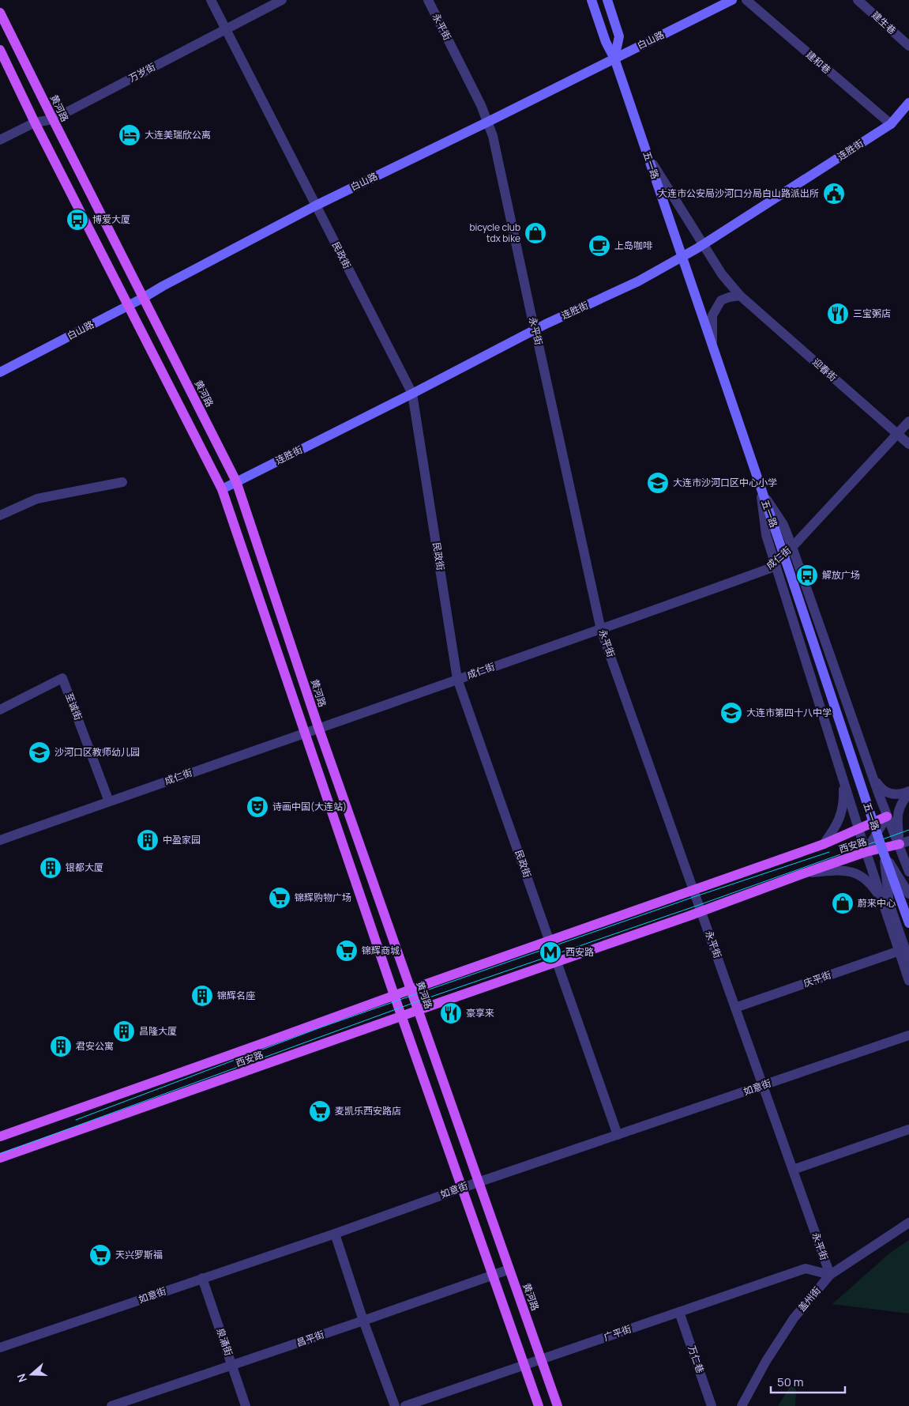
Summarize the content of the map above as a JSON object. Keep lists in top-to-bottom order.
{
  "streets": {
    "main road": [
      "白山路",
      "黄河路",
      "连胜街",
      "五一路",
      "西安路"
    ],
    "street": [
      "建生巷",
      "永平街",
      "建和巷",
      "万岁街",
      "民政街",
      "迎春街",
      "成仁街",
      "至诚街",
      "庆平街",
      "如意街",
      "盖州街",
      "广平街",
      "昌平街",
      "泉涌街",
      "万仁巷"
    ]
  },
  "crossings": [
    ["永平街", "白山路"],
    ["永平街", "连胜街"],
    ["永平街", "成仁街"],
    ["永平街", "西安路"],
    ["永平街", "庆平街"],
    ["永平街", "如意街"],
    ["永平街", "盖州街"],
    ["永平街", "广平街"],
    ["白山路", "黄河路"],
    ["白山路", "五一路"],
    ["白山路", "民政街"],
    ["建和巷", "连胜街"],
    ["万岁街", "黄河路"],
    ["万岁街", "民政街"],
    ["黄河路", "连胜街"],
    ["黄河路", "成仁街"],
    ["黄河路", "西安路"],
    ["黄河路", "如意街"],
    ["黄河路", "广平街"],
    ["黄河路", "昌平街"],
    ["连胜街", "五一路"],
    ["连胜街", "民政街"],
    ["连胜街", "迎春街"],
    ["五一路", "迎春街"],
    ["五一路", "成仁街"],
    ["民政街", "成仁街"],
    ["民政街", "西安路"],
    ["民政街", "如意街"],
    ["迎春街", "成仁街"],
    ["成仁街", "至诚街"],
    ["如意街", "泉涌街"],
    ["盖州街", "广平街"],
    ["广平街", "万仁巷"],
    ["昌平街", "泉涌街"]
  ],
  "places": {
    "hotel": ["大连美瑞欣公离"],
    "public building": ["大连市公安局沙河口分局白山路派出所"],
    "bus stop": ["博爱大厦", "解放广场"],
    "shop": ["bicycle club tdx bike", "蔚来中心"],
    "cafe": ["上岛咖啡"],
    "restaurant": ["三宝粥店", "豪享来"],
    "school or university": ["大连市沙河口区中心小学", "大连市第四十八中学", "沙河口区教师幼儿园"],
    "theatre": ["诗画中国(大连站)"],
    "building": [
      "中盈家园",
      "银都大厦",
      "锦辉名座",
      "昌隆大厦",
      "君安公寓"
    ],
    "supermarket": [
      "锦辉购物广场",
      "锦辉商城",
      "麦凯乐西安路店",
      "天兴罗斯福"
    ],
    "metro station": ["西安路"]
  },
  "scale_bar": "50 m",
  "north": "left"
}
